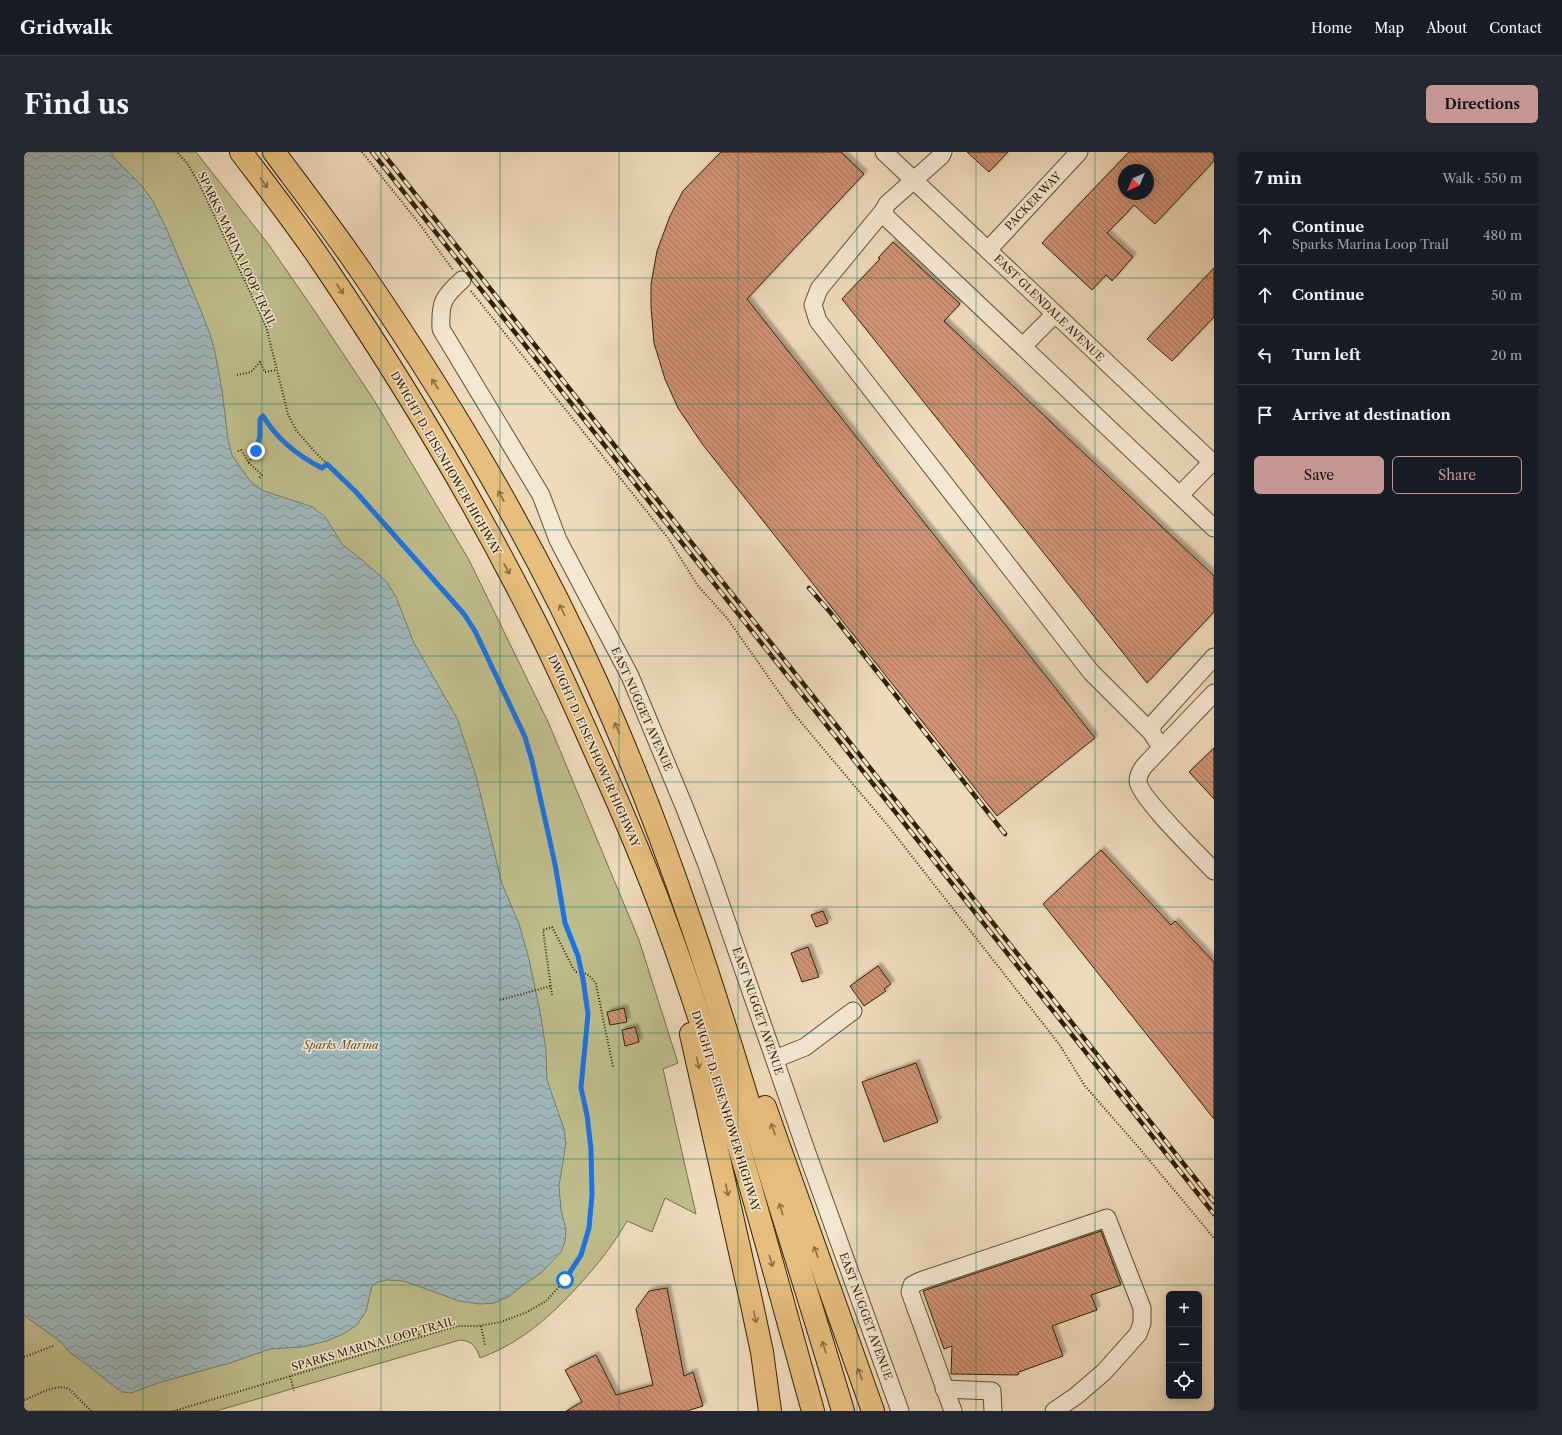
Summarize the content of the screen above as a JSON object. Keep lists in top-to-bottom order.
{
  "streets": {
    "highway": ["DWIGHT D. EISENHOWER HIGHWAY"],
    "street": ["PACKER WAY", "EAST GLENDALE AVENUE", "EAST NUGGET AVENUE"],
    "path": ["SPARKS MARINA LOOP TRAIL"]
  },
  "crossings": [
    ["PACKER WAY", "EAST GLENDALE AVENUE"]
  ],
  "parks": ["Sparks Marina"],
  "north": "bottom left",
  "page": {
    "header": "Gridwalk",
    "nav": [
      "Home",
      "Map",
      "About",
      "Contact"
    ],
    "buttons": [
      "Directions",
      ["Save", "Share"]
    ],
    "title": "Find us",
    "heading": ["7 min", "Walk · 550 m"],
    "list": [
      ["Continue", "Sparks Marina Loop Trail", "480 m"],
      ["Continue", "50 m"],
      ["Turn left", "20 m"],
      "Arrive at destination"
    ],
    "map_buttons": ["+", "−"]
  }
}
